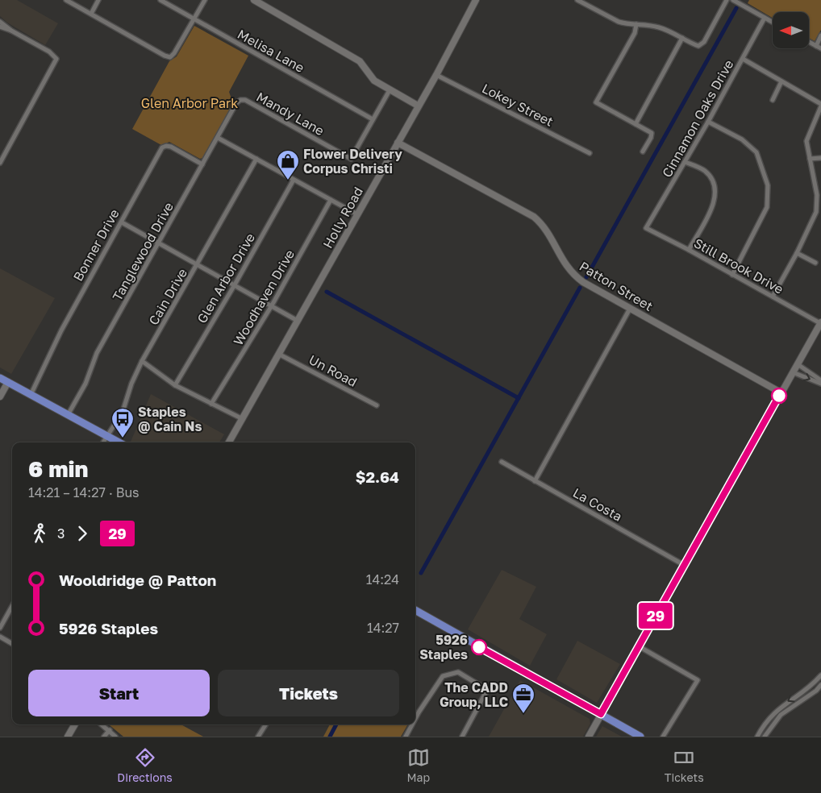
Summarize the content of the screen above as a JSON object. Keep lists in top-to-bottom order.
{
  "streets": {
    "main road": ["Holly Road", "Patton Street"],
    "street": [
      "Melisa Lane",
      "Lokey Street",
      "Mandy Lane",
      "Cinnamon Oaks Drive",
      "Bonner Drive",
      "Tanglewood Drive",
      "Still Brook Drive",
      "Glen Arbor Drive",
      "Cain Drive",
      "Woodhaven Drive",
      "Un Road",
      "La Costa"
    ]
  },
  "crossings": [
    ["Melisa Lane", "Mandy Lane"],
    ["Lokey Street", "Holly Road"],
    ["Mandy Lane", "Tanglewood Drive"],
    ["Cinnamon Oaks Drive", "Still Brook Drive"],
    ["Holly Road", "Patton Street"],
    ["Holly Road", "Un Road"],
    ["Bonner Drive", "Tanglewood Drive"]
  ],
  "parks": ["Glen Arbor Park"],
  "places": {
    "shop": ["Flower Delivery Corpus Christi"],
    "bus stop": ["Staples @ Cain Ns"],
    "other": ["5926 Staples"],
    "office": ["The CADD Group, LLC"]
  },
  "lines": ["bus line 29"],
  "north": "left",
  "page": {
    "on_map": "29",
    "heading": ["6 min", "14:21 – 14:27 · Bus", "$2.64"],
    "legs": ["3", "29"],
    "list": [
      {
        "name": "Wooldridge @ Patton",
        "value": "14:24"
      },
      {
        "name": "5926 Staples",
        "value": "14:27"
      }
    ],
    "buttons": ["Start", "Tickets"],
    "tabs": ["Directions", "Map", "Tickets"]
  }
}
